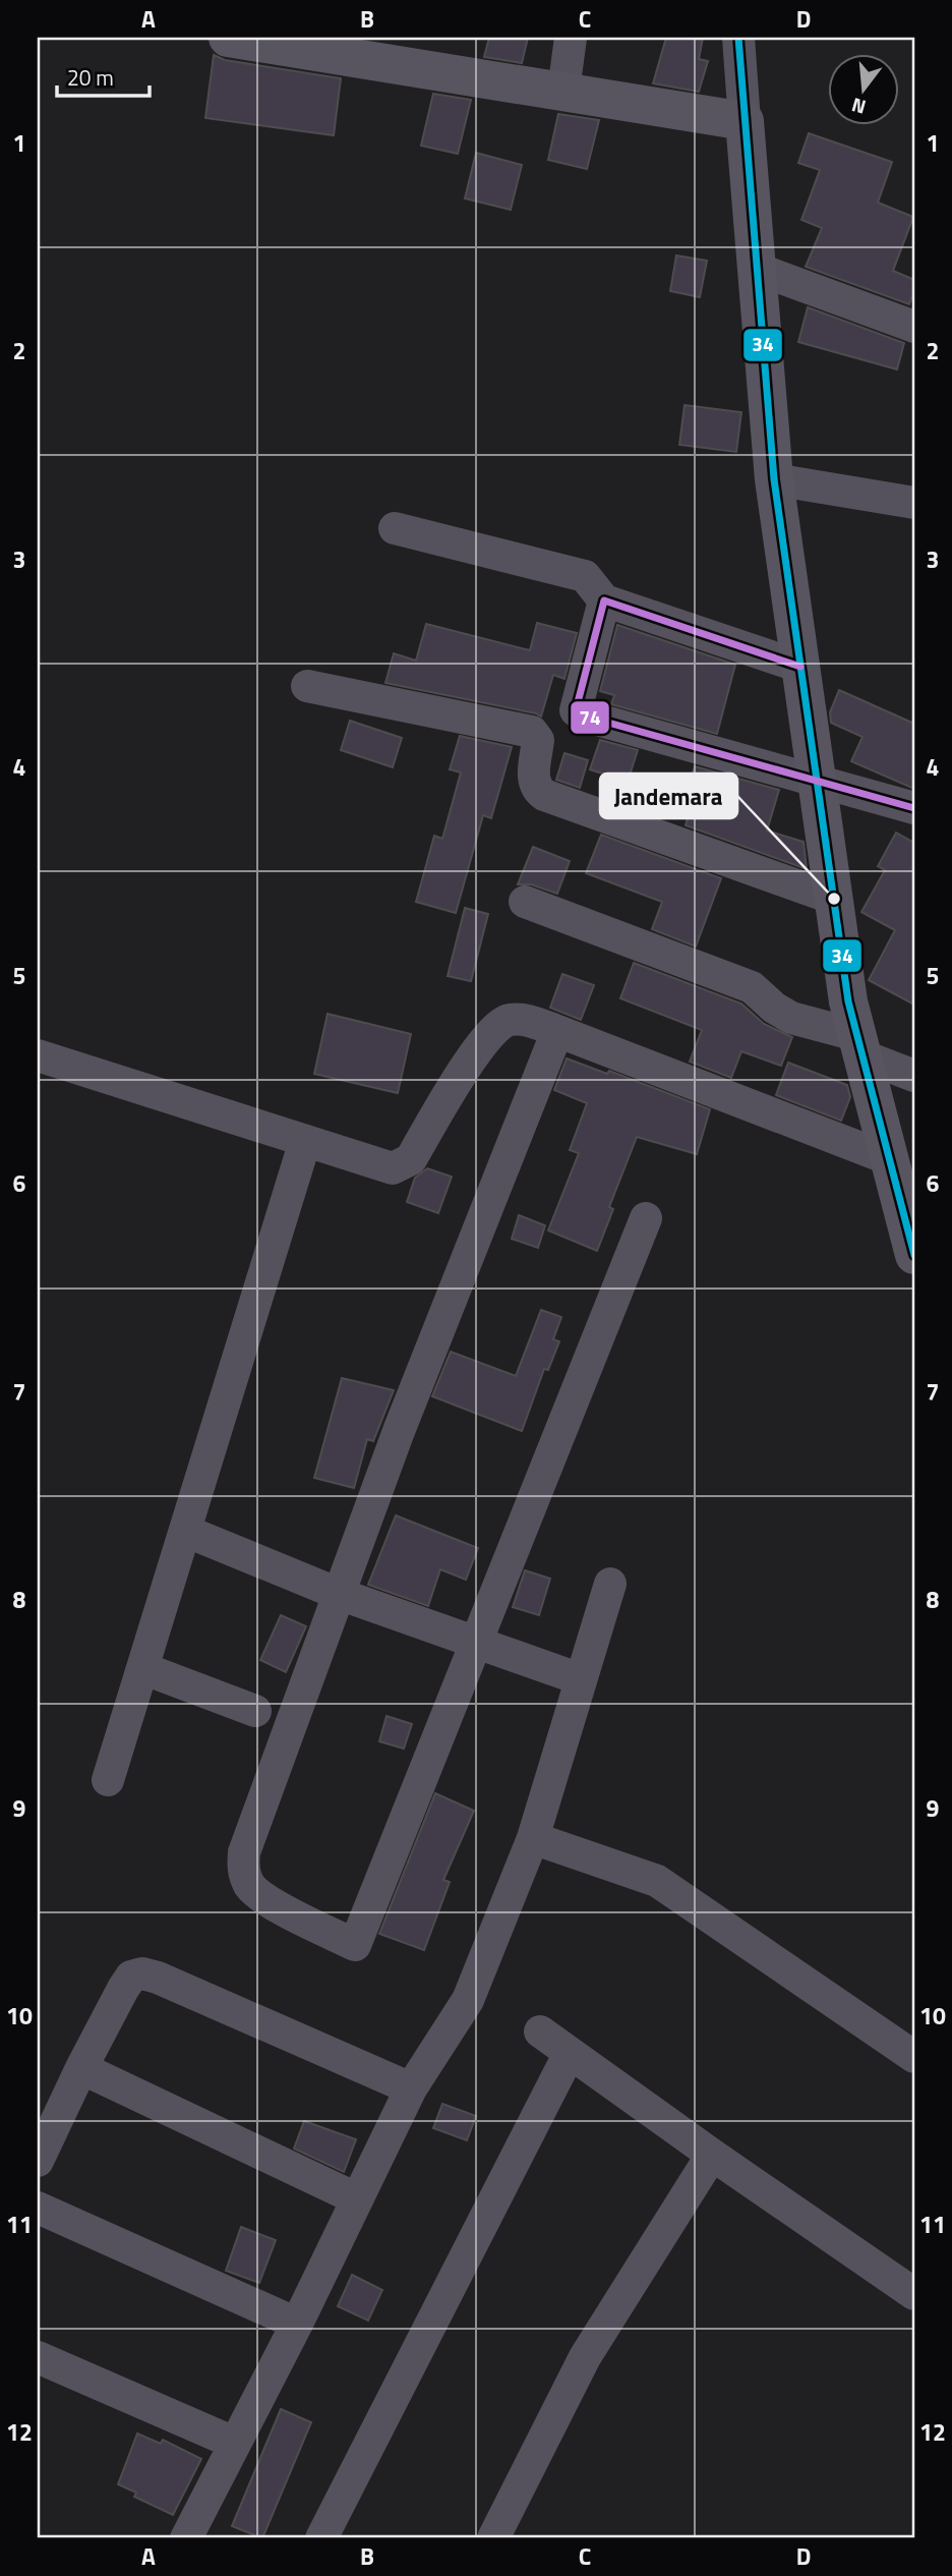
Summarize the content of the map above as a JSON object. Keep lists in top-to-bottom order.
{
  "places": ["Jandemara"],
  "lines": ["transit line 34", "transit line 74"],
  "scale_bar": "20 m",
  "north": "bottom",
  "grid": {
    "columns": [
      "A",
      "B",
      "C",
      "D"
    ],
    "rows": [
      "1",
      "2",
      "3",
      "4",
      "5",
      "6",
      "7",
      "8",
      "9",
      "10",
      "11",
      "12"
    ]
  }
}
